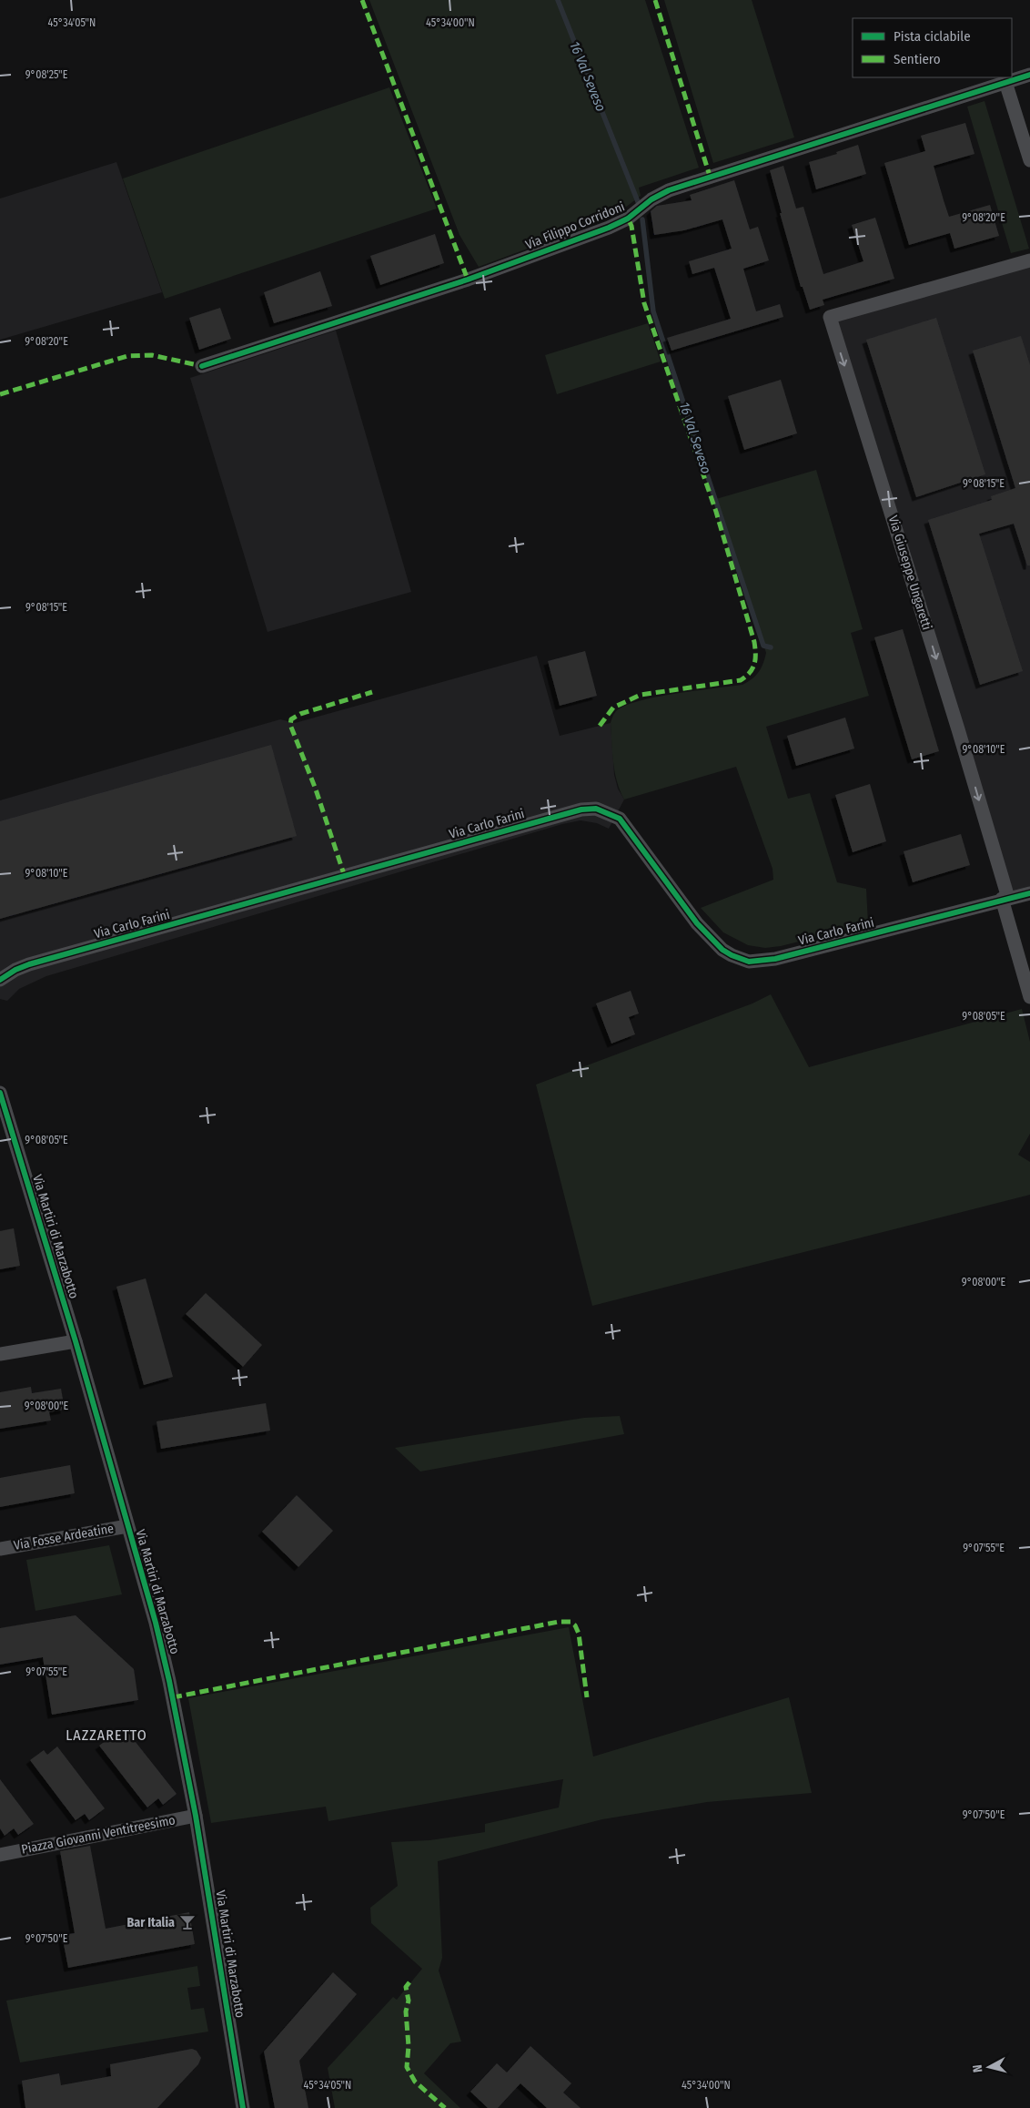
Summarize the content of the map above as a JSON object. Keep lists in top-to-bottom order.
{
  "streets": {
    "street": [
      "Via Filippo Corridoni",
      "Via Giuseppe Ungaretti",
      "Via Carlo Farini",
      "Via Martiri di Marzabotto",
      "Via Fosse Ardeatine",
      "Piazza Giovanni Ventitreesimo"
    ]
  },
  "crossings": [
    ["Via Giuseppe Ungaretti", "Via Carlo Farini"],
    ["Via Martiri di Marzabotto", "Via Fosse Ardeatine"],
    ["Via Martiri di Marzabotto", "Piazza Giovanni Ventitreesimo"]
  ],
  "districts": ["LAZZARETTO"],
  "water": ["16 Val Seveso"],
  "places": {
    "bar": ["Bar Italia"]
  },
  "legend": ["Pista ciclabile", "Sentiero"],
  "north": "left",
  "coordinates": [
    "45°34'05\"N",
    "45°34'00\"N",
    "9°08'25\"E",
    "9°08'20\"E",
    "9°08'15\"E",
    "9°08'10\"E",
    "9°08'05\"E",
    "9°08'00\"E",
    "9°07'55\"E",
    "9°07'50\"E"
  ]
}
